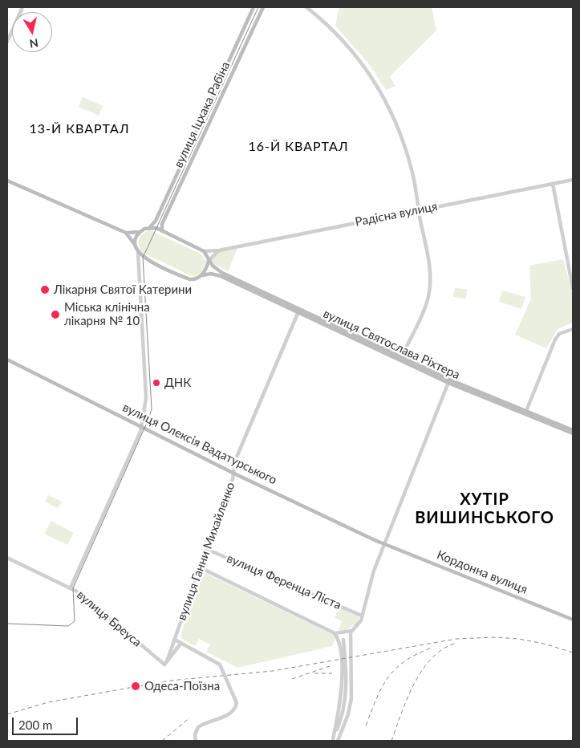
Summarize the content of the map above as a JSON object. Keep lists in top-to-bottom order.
{
  "streets": {
    "main road": [
      "вулиця Іцхака Рабіна",
      "вулиця Святослава Ріхтера",
      "вулиця Олексія Вадатурського",
      "Кордонна вулиця"
    ],
    "street": [
      "Радісна вулиця",
      "вулиця Ганни Михайленко",
      "вулиця Ференца Ліста",
      "вулиця Бреуса"
    ]
  },
  "crossings": [
    ["Радісна вулиця", "вулиця Святослава Ріхтера"],
    ["вулиця Святослава Ріхтера", "вулиця Ганни Михайленко"],
    ["вулиця Олексія Вадатурського", "вулиця Ганни Михайленко"],
    ["вулиця Олексія Вадатурського", "Кордонна вулиця"],
    ["вулиця Ганни Михайленко", "вулиця Ференца Ліста"],
    ["вулиця Ганни Михайленко", "вулиця Бреуса"]
  ],
  "districts": ["13-Й КВАРТАЛ", "16-Й КВАРТАЛ", "ХУТІР ВИШИНСЬКОГО"],
  "places": [
    "Лікарня Святої Катерини",
    "Міська клінічна лікарня № 10",
    "ДНК",
    "Одеса-Поїзна"
  ],
  "scale_bar": "200 m",
  "north": "bottom"
}
